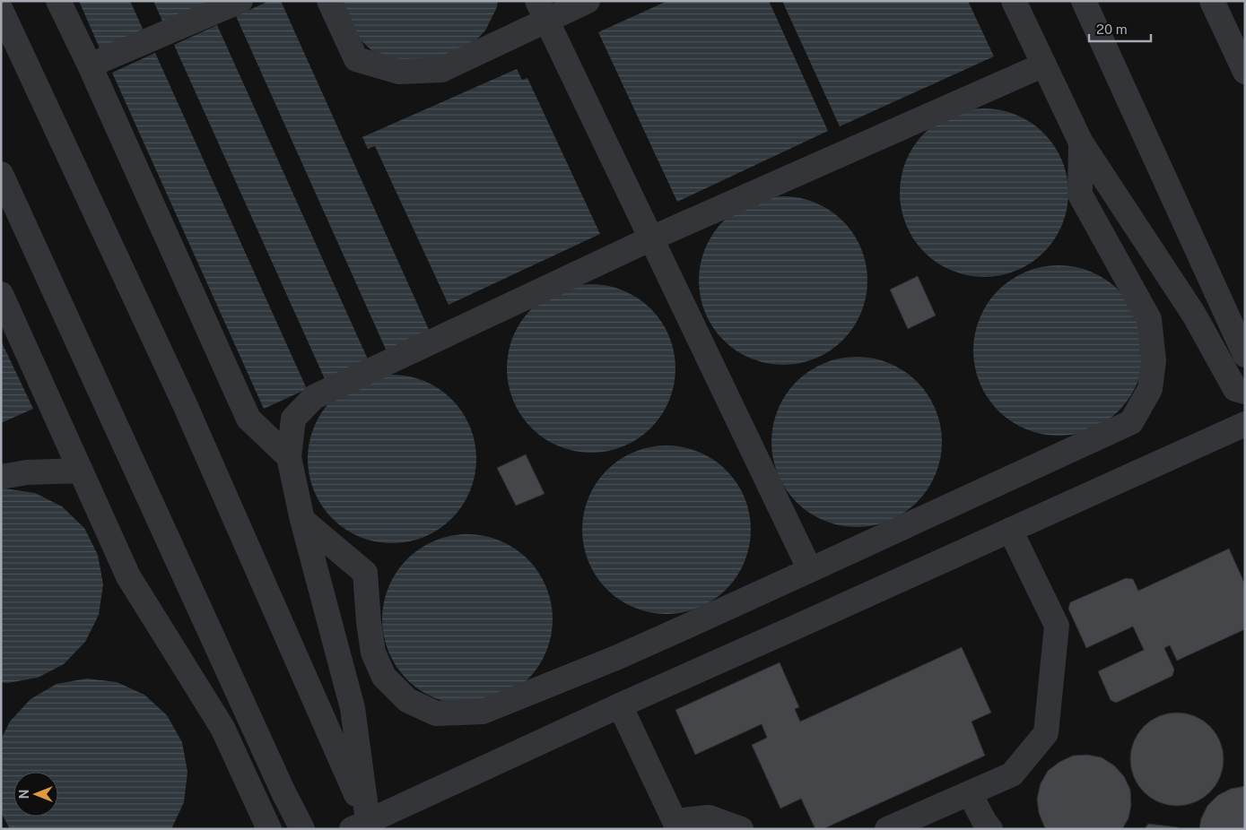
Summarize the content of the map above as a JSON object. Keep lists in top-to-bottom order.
{
  "scale_bar": "20 m",
  "north": "left"
}
